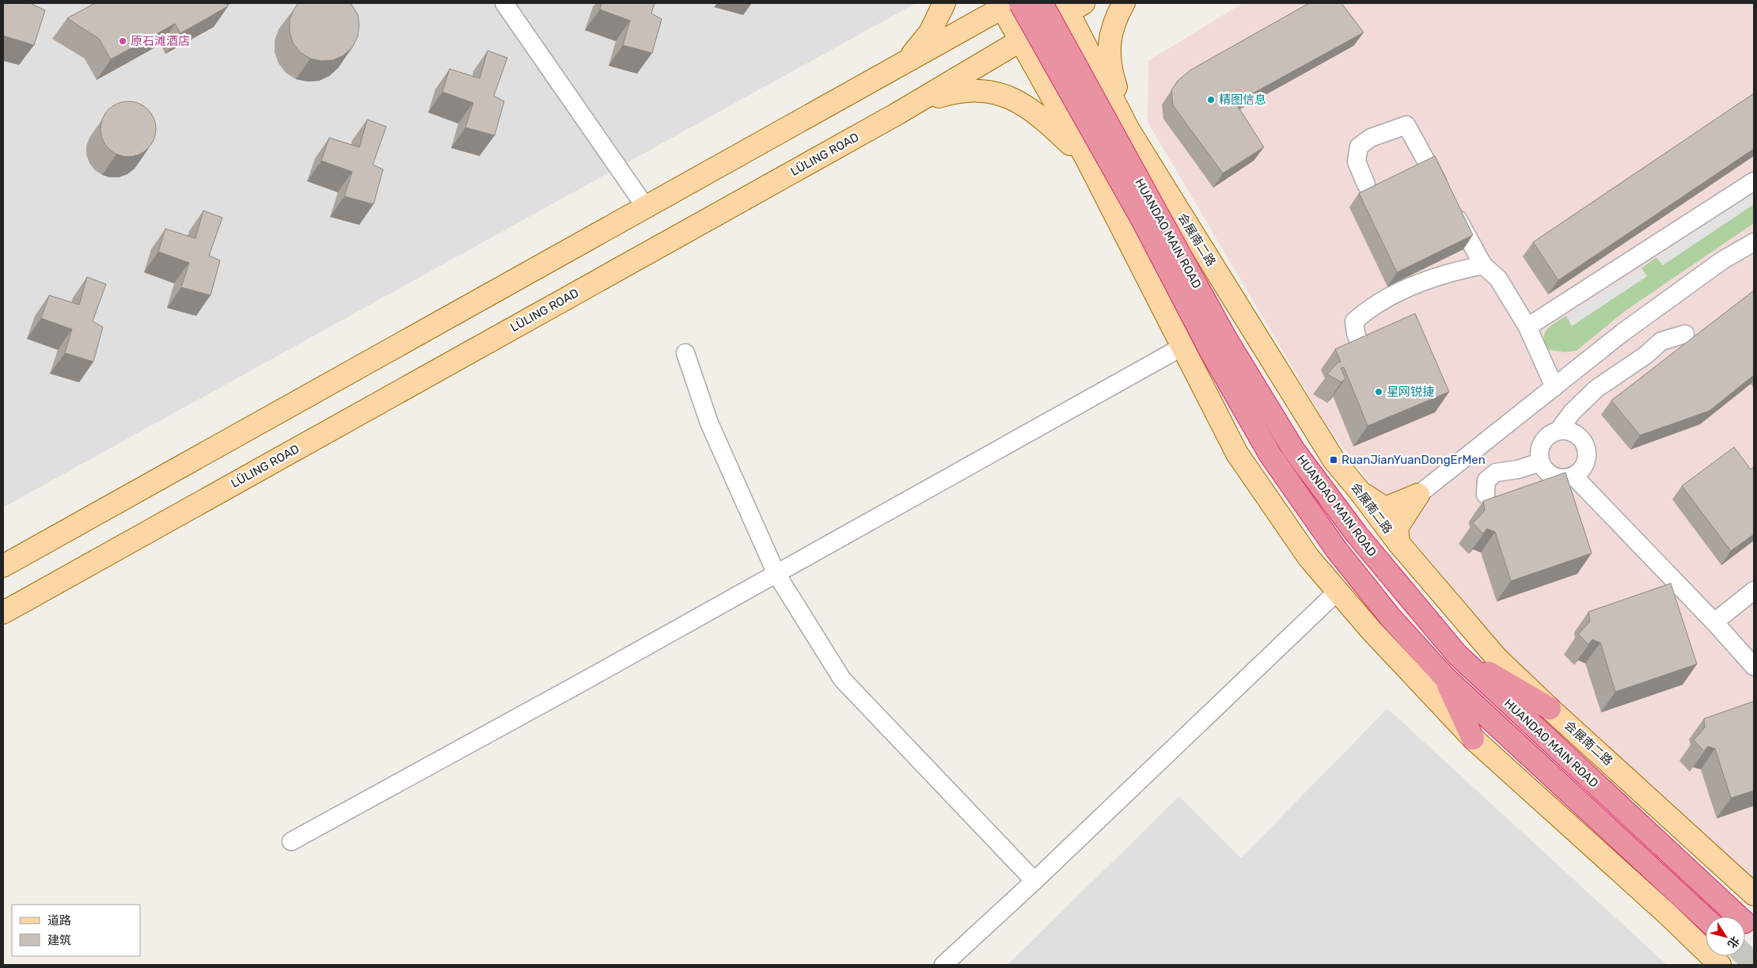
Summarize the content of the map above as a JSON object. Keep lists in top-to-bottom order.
{
  "streets": {
    "highway": ["HUANDAO MAIN ROAD"],
    "main road": ["LÜLING ROAD", "会展南二路"]
  },
  "crossings": [
    ["LÜLING ROAD", "会展南二路"]
  ],
  "places": {
    "other": ["原石滩酒店", "精图信息", "星网锐捷"],
    "transit": ["RuanJianYuanDongErMen"]
  },
  "legend": ["道路", "建筑"],
  "north": "bottom right"
}
